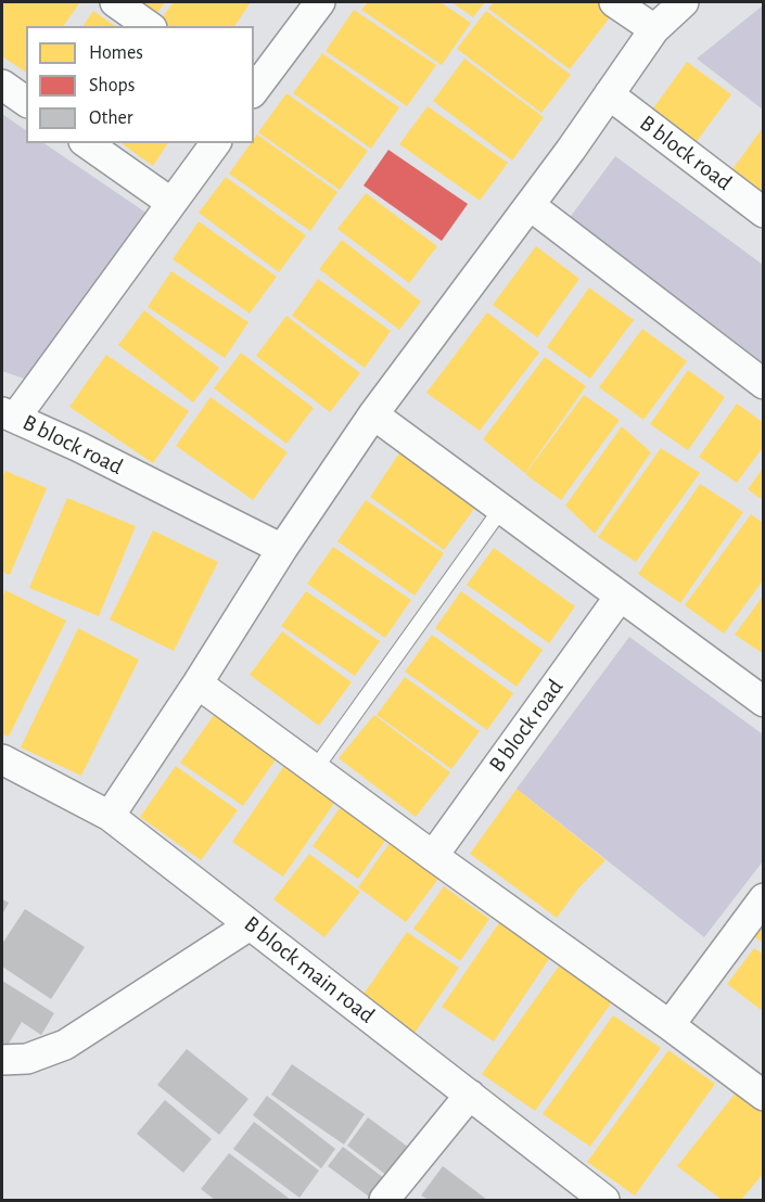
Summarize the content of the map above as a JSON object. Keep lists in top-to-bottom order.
{
  "streets": {
    "street": ["B block road", "B block main road"]
  },
  "legend": ["Homes", "Shops", "Other"]
}
